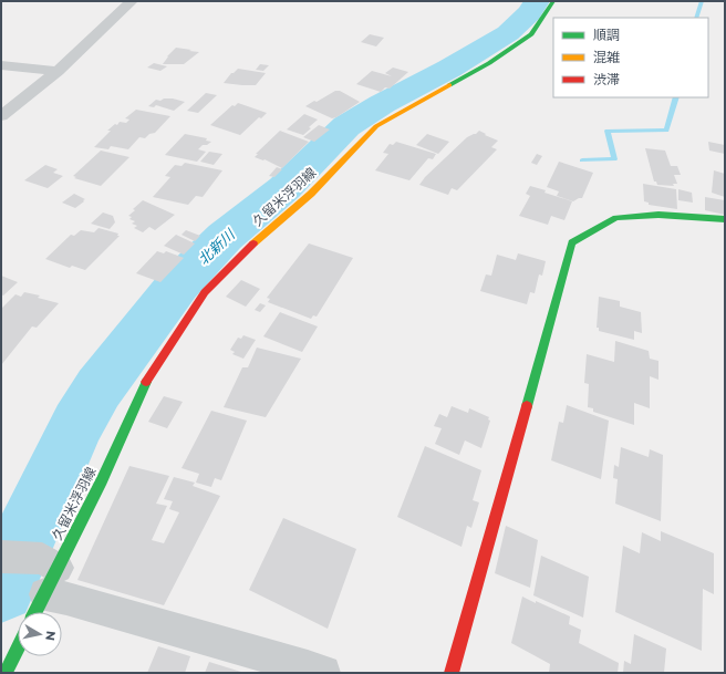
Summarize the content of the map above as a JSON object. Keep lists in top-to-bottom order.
{
  "streets": {
    "main road": ["久留米浮羽線"]
  },
  "water": ["北新川"],
  "legend": ["順調", "混雑", "渋滞"],
  "north": "right"
}
